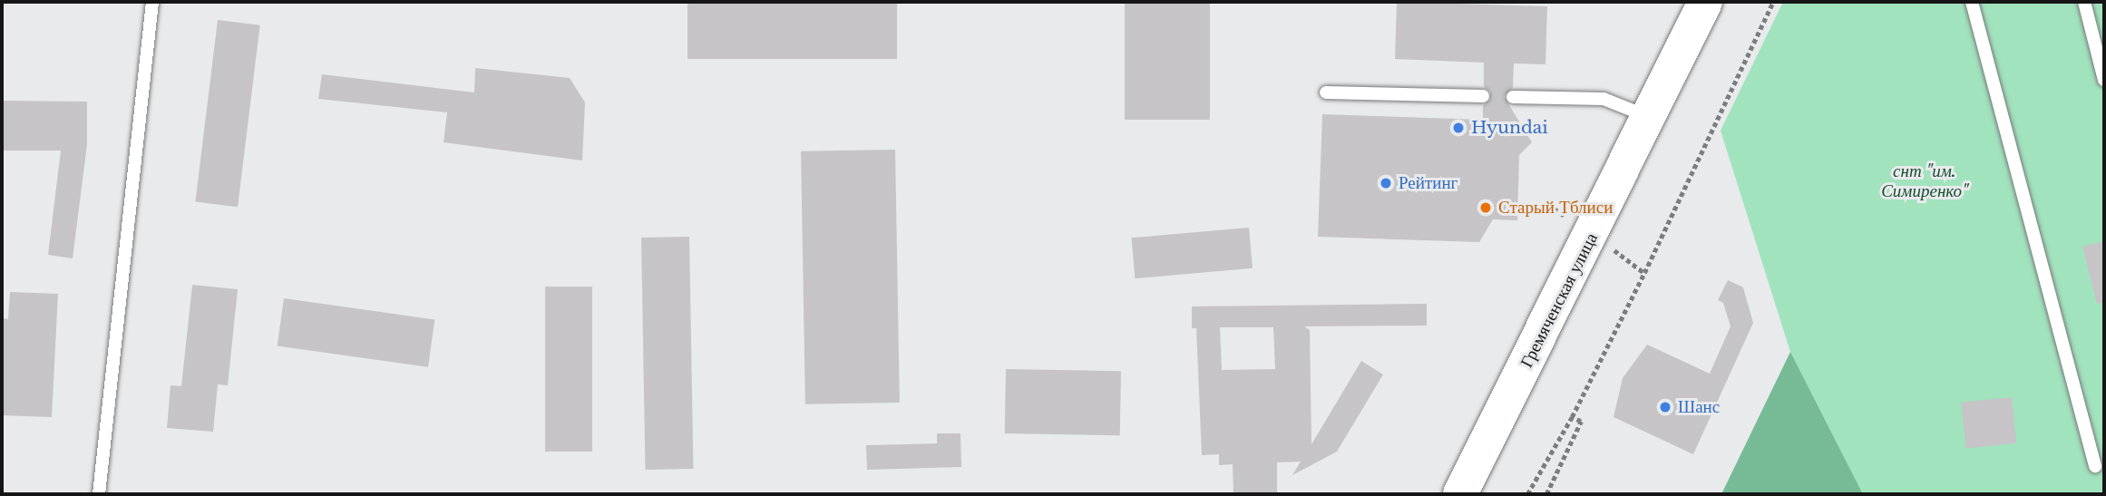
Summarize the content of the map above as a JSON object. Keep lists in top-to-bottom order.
{
  "streets": {
    "main road": ["Гремяченская улица"]
  },
  "parks": ["снт \"им. Симиренко\""],
  "places": [
    "Hyundai",
    "Рейтинг",
    "Старый Тблиси",
    "Шанс"
  ]
}
